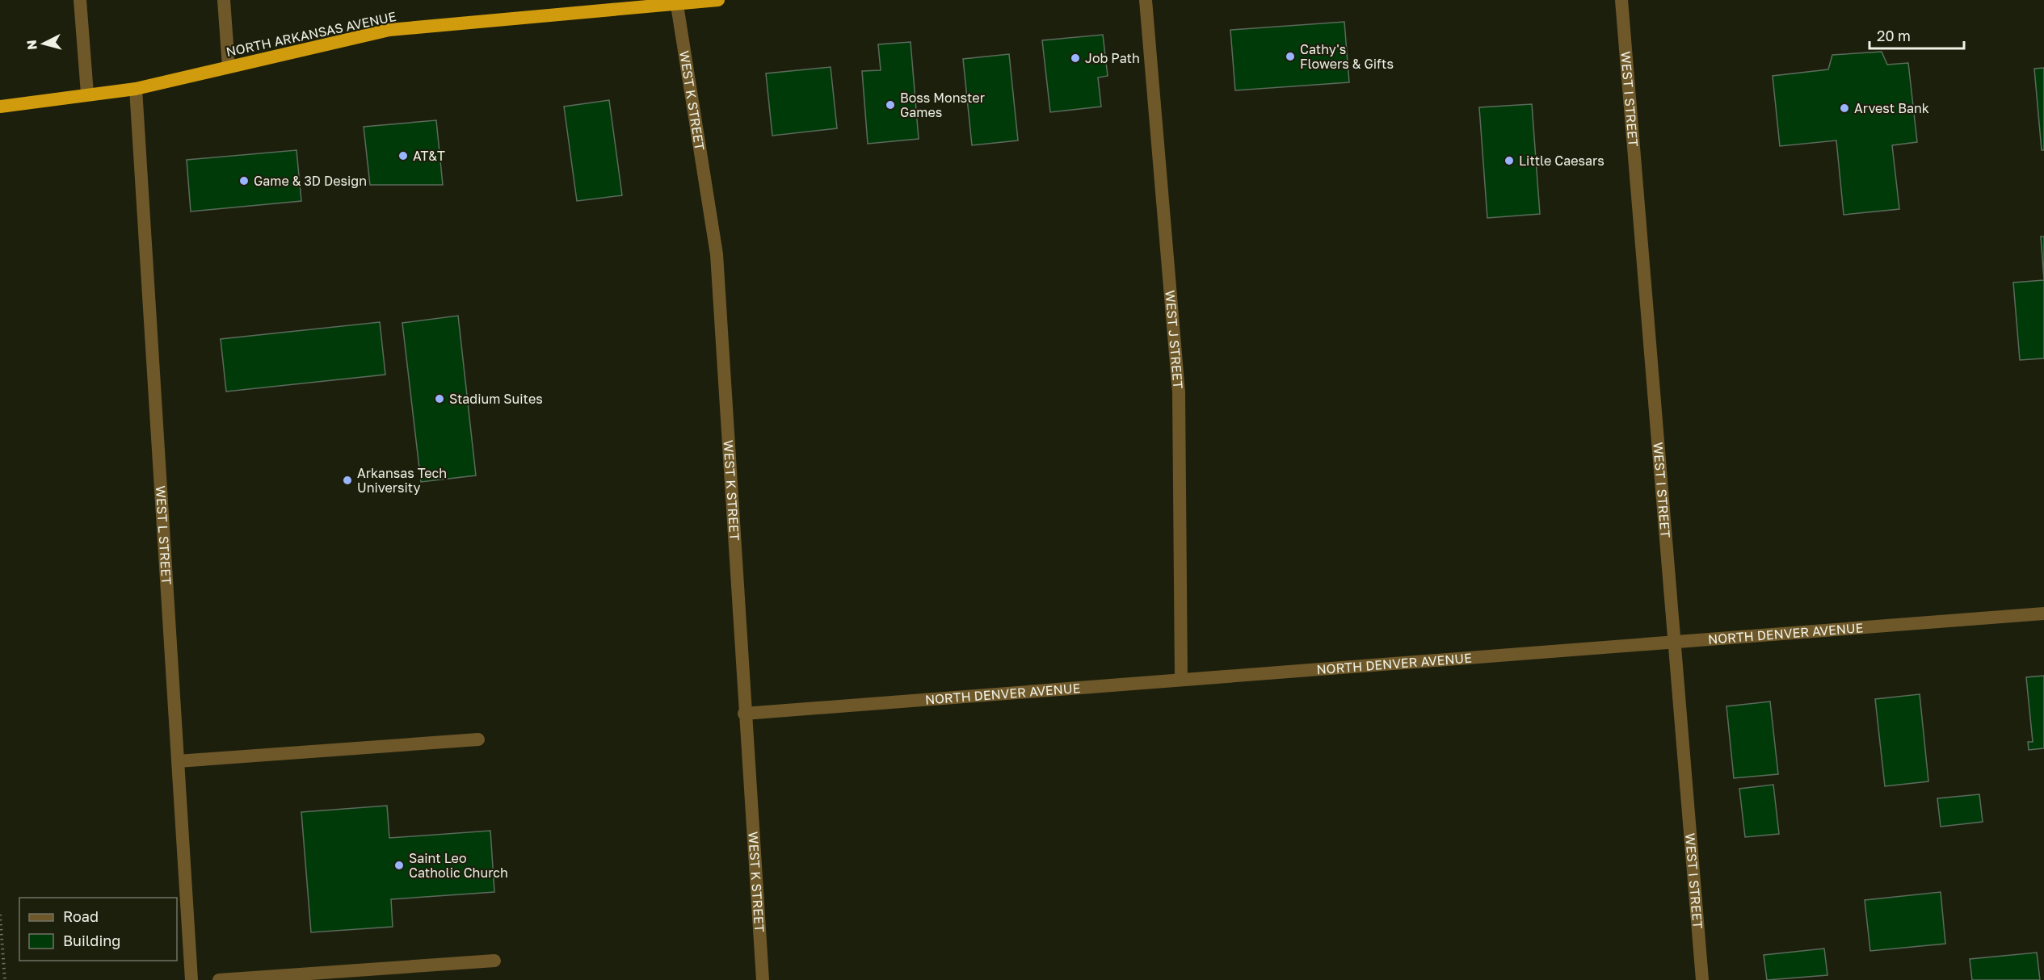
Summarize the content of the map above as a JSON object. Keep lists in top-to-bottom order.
{
  "streets": {
    "highway": ["NORTH ARKANSAS AVENUE"],
    "street": [
      "WEST I STREET",
      "WEST K STREET",
      "WEST J STREET",
      "WEST L STREET",
      "NORTH DENVER AVENUE"
    ]
  },
  "crossings": [
    ["NORTH ARKANSAS AVENUE", "WEST K STREET"],
    ["NORTH ARKANSAS AVENUE", "WEST L STREET"],
    ["WEST I STREET", "NORTH DENVER AVENUE"],
    ["WEST K STREET", "NORTH DENVER AVENUE"],
    ["WEST J STREET", "NORTH DENVER AVENUE"]
  ],
  "places": [
    "Cathy's Flowers & Gifts",
    "Job Path",
    "Boss Monster Games",
    "Arvest Bank",
    "AT&T",
    "Little Caesars",
    "Game & 3D Design",
    "Stadium Suites",
    "Arkansas Tech University",
    "Saint Leo Catholic Church"
  ],
  "legend": ["Road", "Building"],
  "scale_bar": "20 m",
  "north": "left"
}
